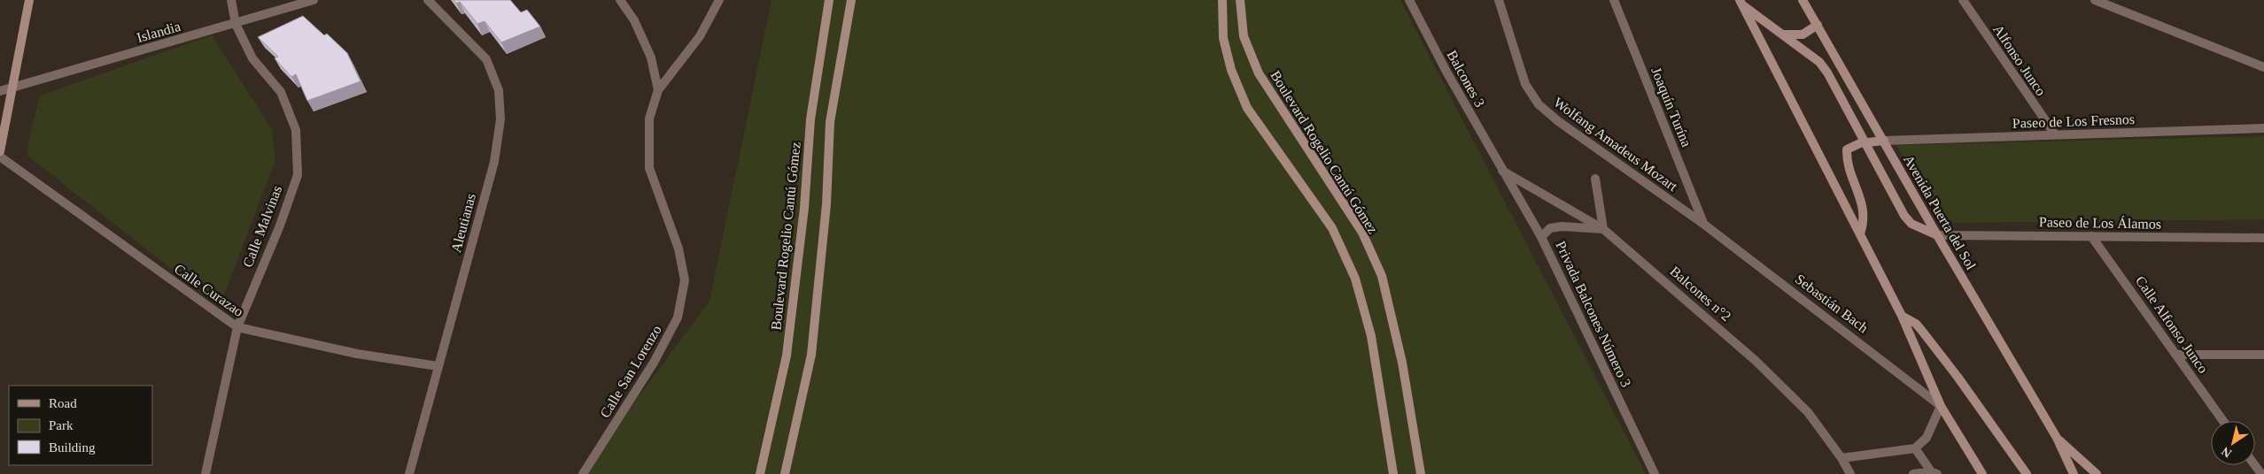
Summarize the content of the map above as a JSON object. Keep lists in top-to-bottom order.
{
  "streets": {
    "main road": ["Boulevard Rogelio Cantú Gómez", "Avenida Puerta del Sol"],
    "street": [
      "Islandia",
      "Alfonso Junco",
      "Balcones 3",
      "Joaquín Turína",
      "Paseo de Los Fresnos",
      "Wolfang Amadeus Mozart",
      "Aleutianas",
      "Paseo de Los Álamos",
      "Calle Malvinas",
      "Calle Curazao",
      "Balcones n°2",
      "Sebastián Bach",
      "Privada Balcones Número 3",
      "Calle Alfonso Junco",
      "Calle San Lorenzo"
    ]
  },
  "crossings": [
    ["Islandia", "Calle Malvinas"],
    ["Alfonso Junco", "Paseo de Los Fresnos"],
    ["Balcones 3", "Balcones n°2"],
    ["Balcones 3", "Privada Balcones Número 3"],
    ["Joaquín Turína", "Wolfang Amadeus Mozart"],
    ["Joaquín Turína", "Sebastián Bach"],
    ["Paseo de Los Fresnos", "Avenida Puerta del Sol"],
    ["Wolfang Amadeus Mozart", "Sebastián Bach"],
    ["Avenida Puerta del Sol", "Paseo de Los Álamos"],
    ["Aleutianas", "Calle Curazao"],
    ["Paseo de Los Álamos", "Calle Alfonso Junco"],
    ["Calle Malvinas", "Calle Curazao"],
    ["Balcones n°2", "Privada Balcones Número 3"]
  ],
  "legend": ["Road", "Park", "Building"],
  "north": "bottom left"
}
